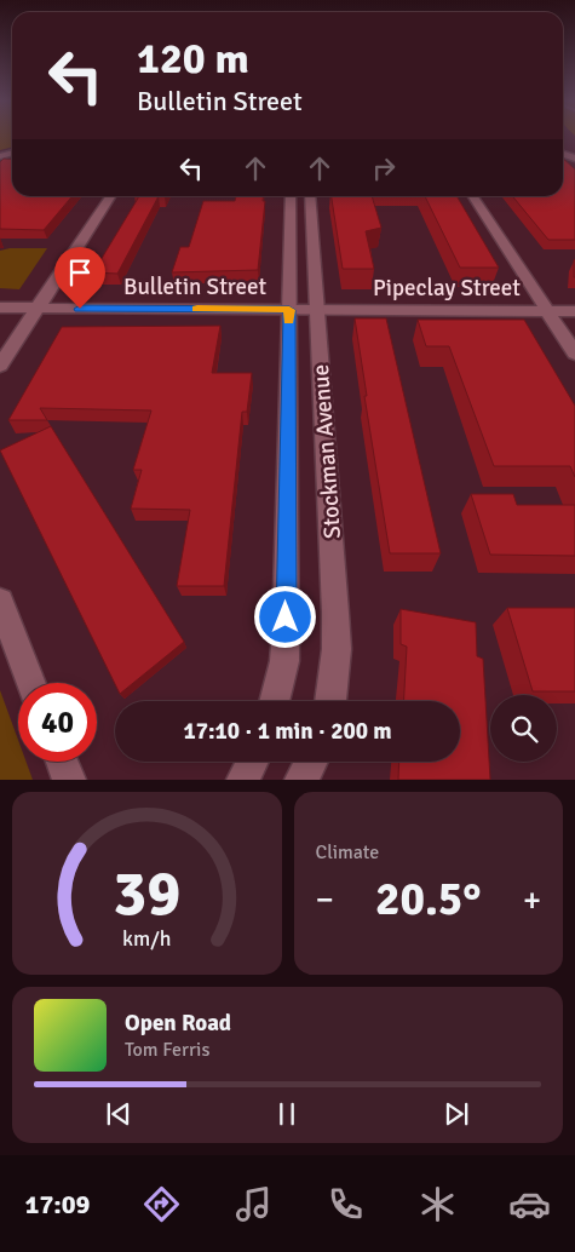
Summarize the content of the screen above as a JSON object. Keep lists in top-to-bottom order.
{
  "streets": {
    "street": ["Bulletin Street", "Pipeclay Street", "Stockman Avenue"]
  },
  "crossings": [
    ["Bulletin Street", "Pipeclay Street"],
    ["Bulletin Street", "Stockman Avenue"],
    ["Pipeclay Street", "Stockman Avenue"]
  ],
  "page": {
    "turn": ["120 m", "Bulletin Street"],
    "limit": "40",
    "trip": "17:10 · 1 min · 200 m",
    "tile": "Climate",
    "heat": ["−", "20.5°", "+"],
    "song": ["Open Road", "Tom Ferris"],
    "tabs": "17:09",
    "gauge": ["39", "km/h"]
  }
}
